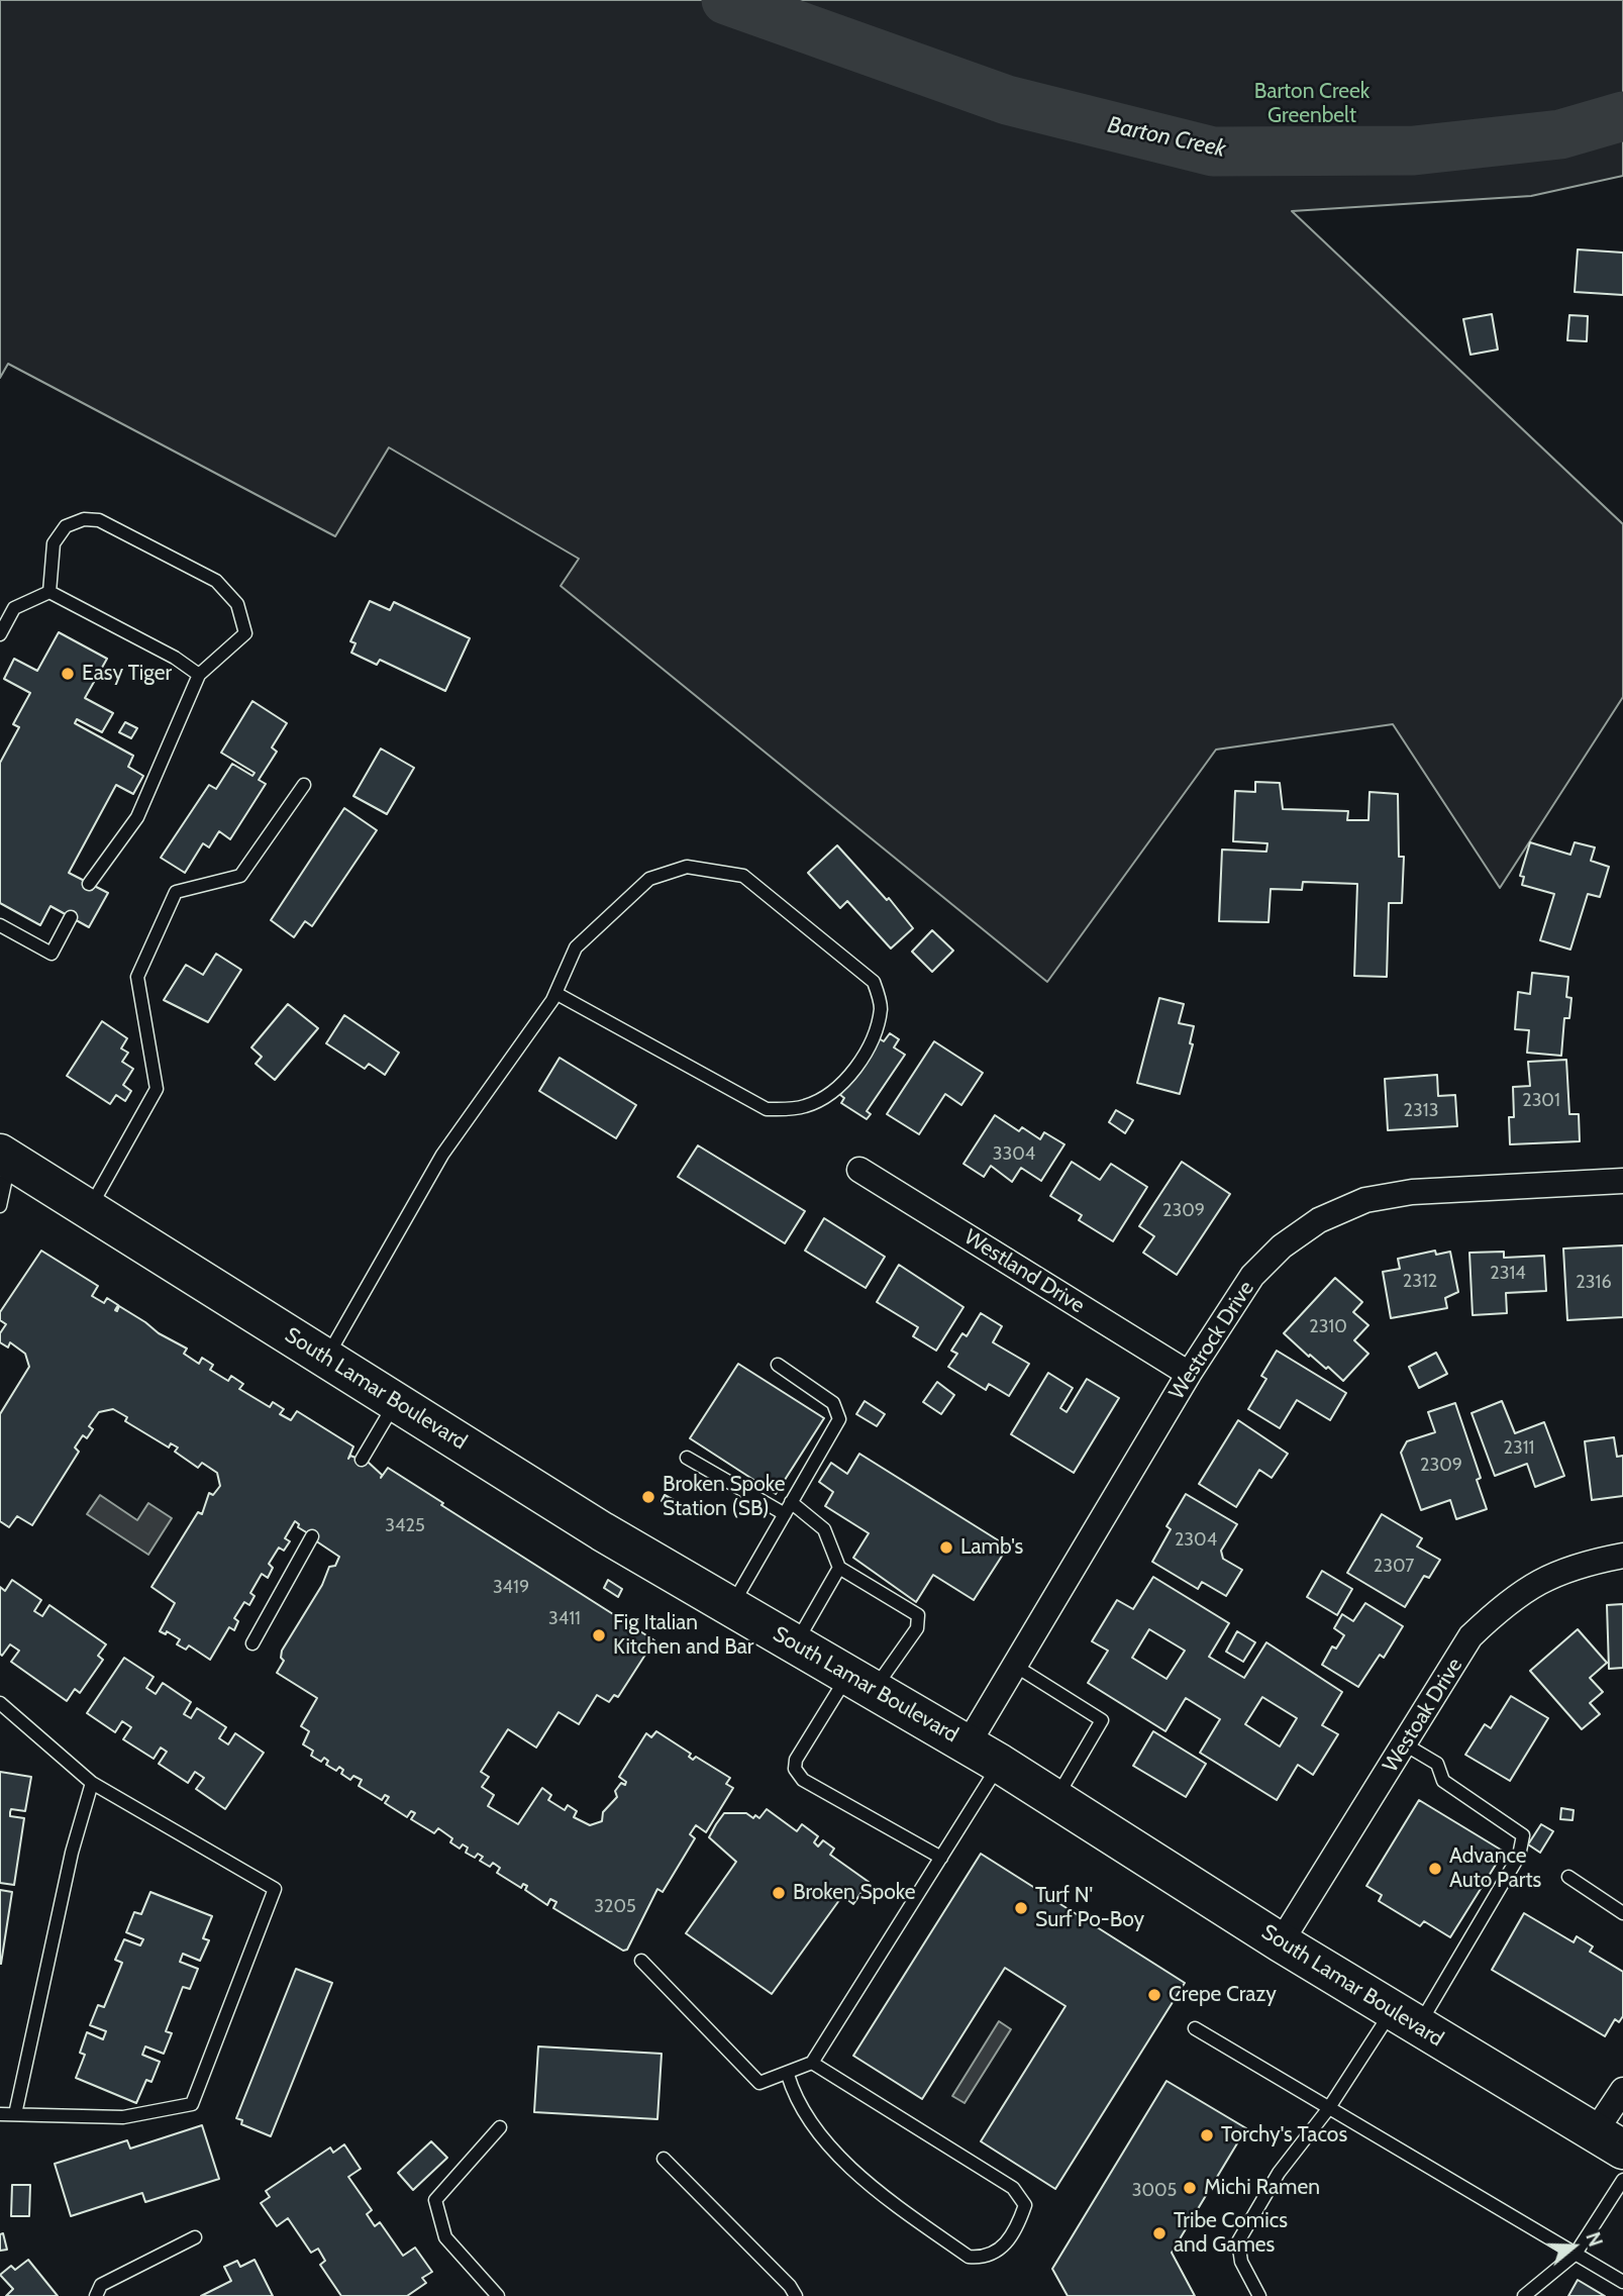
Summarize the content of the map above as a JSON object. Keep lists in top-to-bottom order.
{
  "streets": {
    "main road": ["South Lamar Boulevard"],
    "street": ["Westland Drive", "Westrock Drive", "Westoak Drive"]
  },
  "crossings": [
    ["Westland Drive", "Westrock Drive"],
    ["Westrock Drive", "South Lamar Boulevard"],
    ["South Lamar Boulevard", "Westoak Drive"]
  ],
  "water": ["Barton Creek"],
  "parks": ["Barton Creek Greenbelt"],
  "places": [
    "Easy Tiger",
    "Broken Spoke Station (SB)",
    "Lamb's",
    "Fig Italian Kitchen and Bar",
    "Advance Auto Parts",
    "Broken Spoke",
    "Turf N' Surf Po-Boy",
    "Crepe Crazy",
    "Torchy's Tacos",
    "Michi Ramen",
    "Tribe Comics and Games"
  ],
  "house_numbers": [
    "2301",
    "2313",
    "3304",
    "2309",
    "2314",
    "2312",
    "2316",
    "2310",
    "2311",
    "2309",
    "3425",
    "2304",
    "2307",
    "3419",
    "3411",
    "3205",
    "3005"
  ],
  "north": "right"
}
